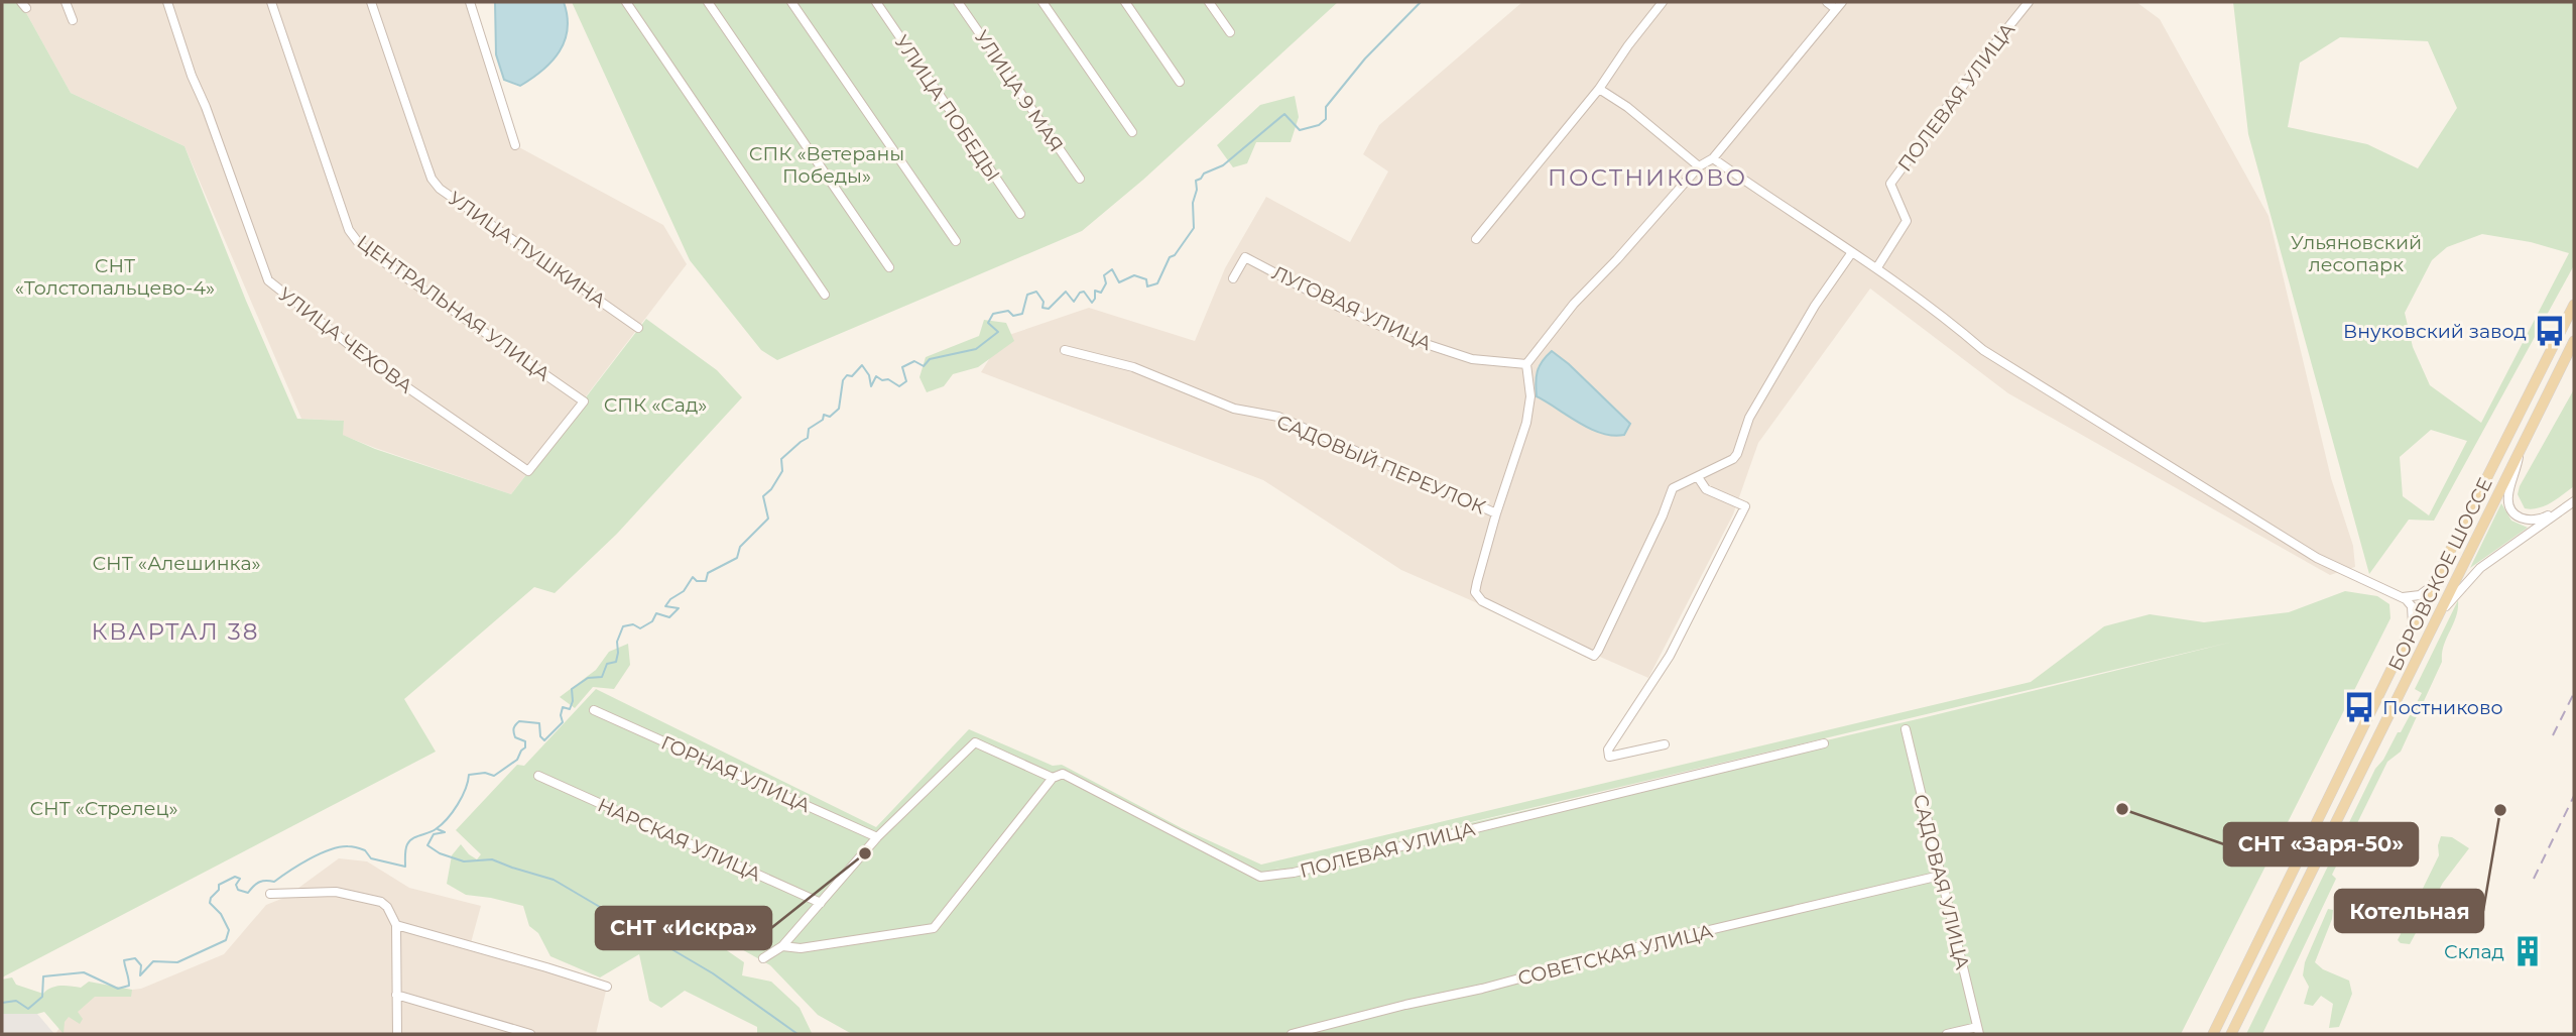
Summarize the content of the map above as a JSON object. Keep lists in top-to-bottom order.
{
  "streets": {
    "main road": ["БОРОВСКОЕ ШОССЕ"],
    "street": [
      "УЛИЦА 9 МАЯ",
      "ПОЛЕВАЯ УЛИЦА",
      "УЛИЦА ПОБЕДЫ",
      "УЛИЦА ПУШКИНА",
      "ЦЕНТРАЛЬНАЯ УЛИЦА",
      "ЛУГОВАЯ УЛИЦА",
      "УЛИЦА ЧЕХОВА",
      "САДОВЫЙ ПЕРЕУЛОК",
      "ГОРНАЯ УЛИЦА",
      "НАРСКАЯ УЛИЦА",
      "САДОВАЯ УЛИЦА",
      "СОВЕТСКАЯ УЛИЦА"
    ]
  },
  "crossings": [
    ["ПОЛЕВАЯ УЛИЦА", "ГОРНАЯ УЛИЦА"],
    ["ЦЕНТРАЛЬНАЯ УЛИЦА", "УЛИЦА ЧЕХОВА"],
    ["САДОВАЯ УЛИЦА", "СОВЕТСКАЯ УЛИЦА"]
  ],
  "districts": ["ПОСТНИКОВО", "КВАРТАЛ 38"],
  "parks": [
    "СПК «Ветераны Победы»",
    "Ульяновский лесопарк",
    "СНТ «Толстопальцево-4»",
    "СПК «Сад»",
    "СНТ «Алешинка»",
    "СНТ «Стрелец»"
  ],
  "places": {
    "bus stop": ["Внуковский завод", "Постниково"],
    "other": ["СНТ «Заря-50»", "Котельная", "СНТ «Искра»"],
    "building": ["Склад"]
  }
}
